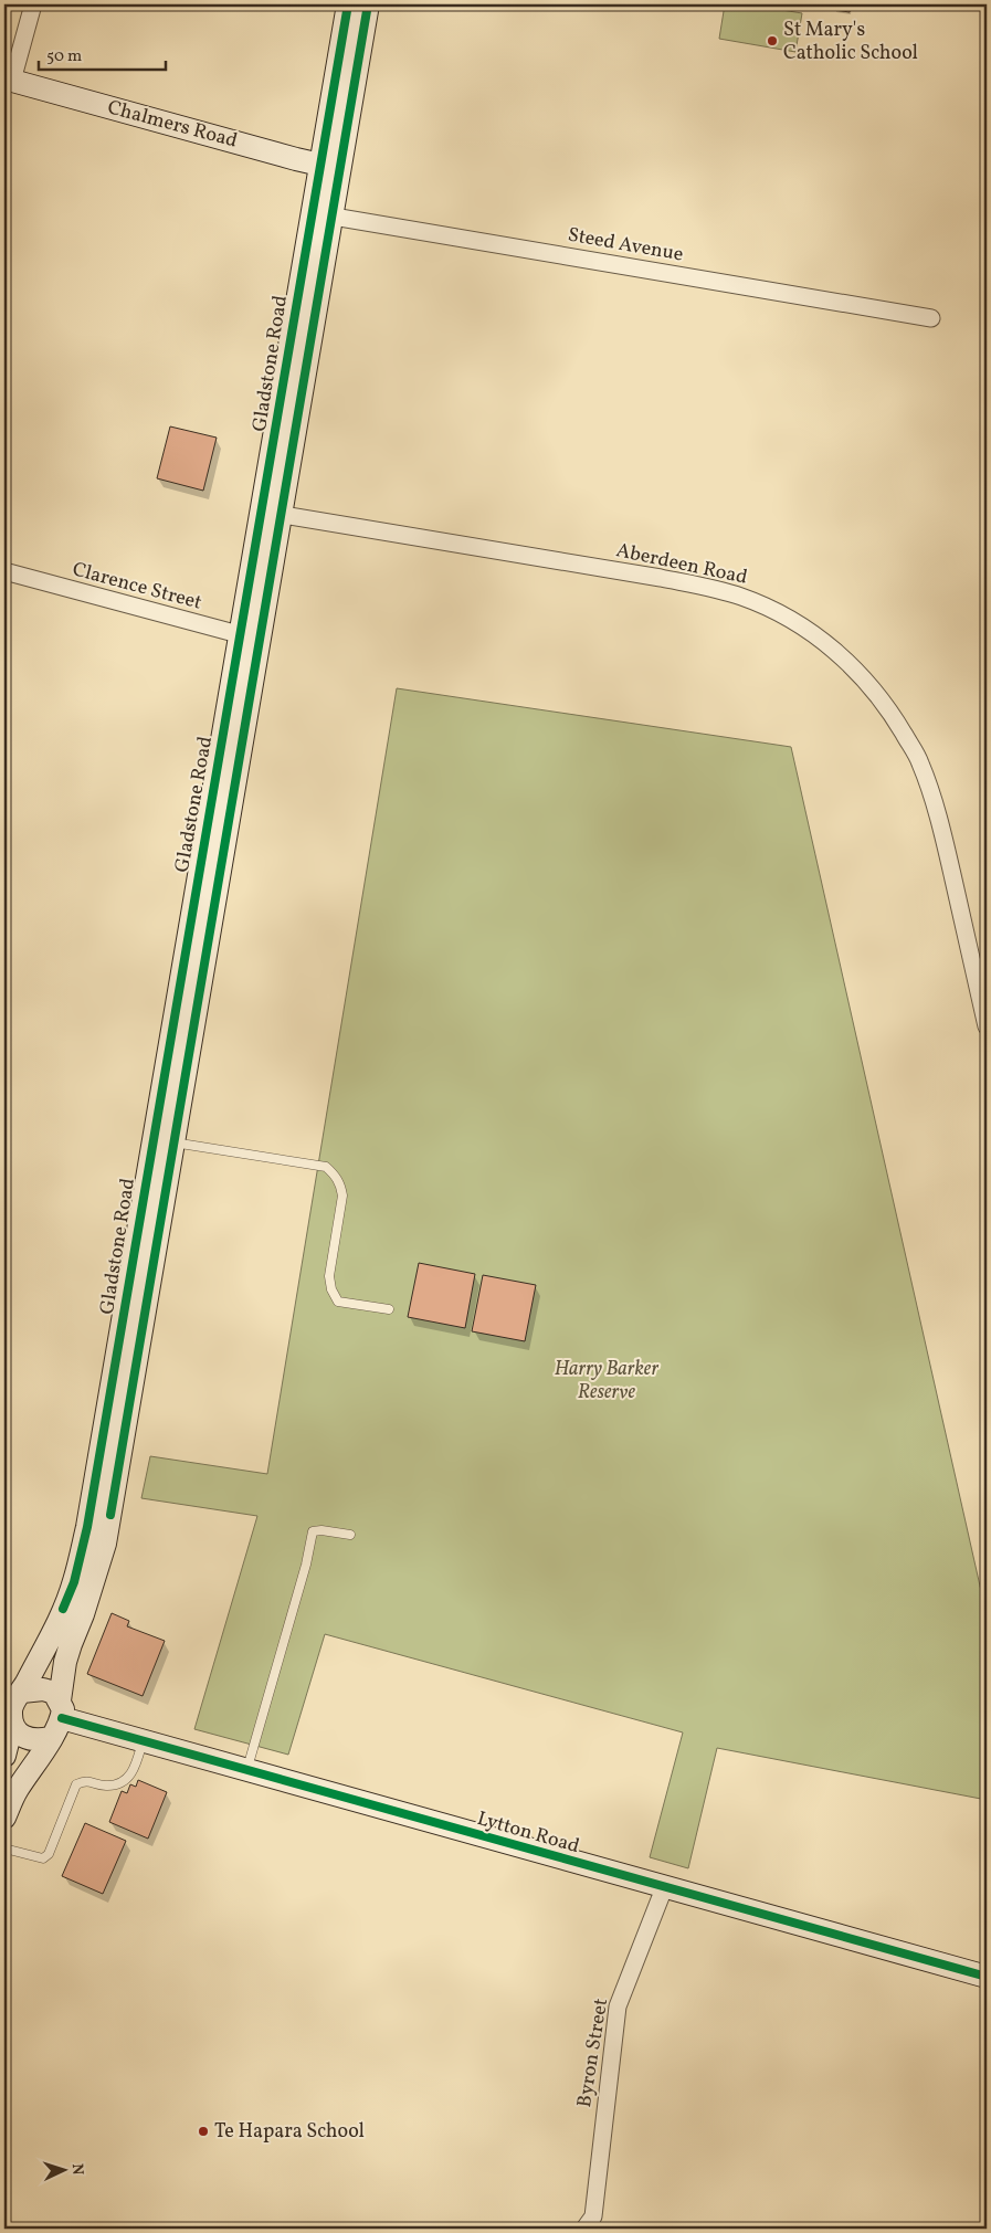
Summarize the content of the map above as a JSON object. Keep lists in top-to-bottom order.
{
  "streets": {
    "main road": ["Chalmers Road", "Gladstone Road", "Lytton Road"],
    "street": [
      "Steed Avenue",
      "Aberdeen Road",
      "Clarence Street",
      "Byron Street"
    ]
  },
  "crossings": [
    ["Chalmers Road", "Gladstone Road"],
    ["Steed Avenue", "Gladstone Road"],
    ["Gladstone Road", "Aberdeen Road"],
    ["Gladstone Road", "Clarence Street"],
    ["Gladstone Road", "Lytton Road"],
    ["Lytton Road", "Byron Street"]
  ],
  "parks": ["Harry Barker Reserve"],
  "places": ["St Mary's Catholic School", "Te Hapara School"],
  "scale_bar": "50 m",
  "north": "right"
}
